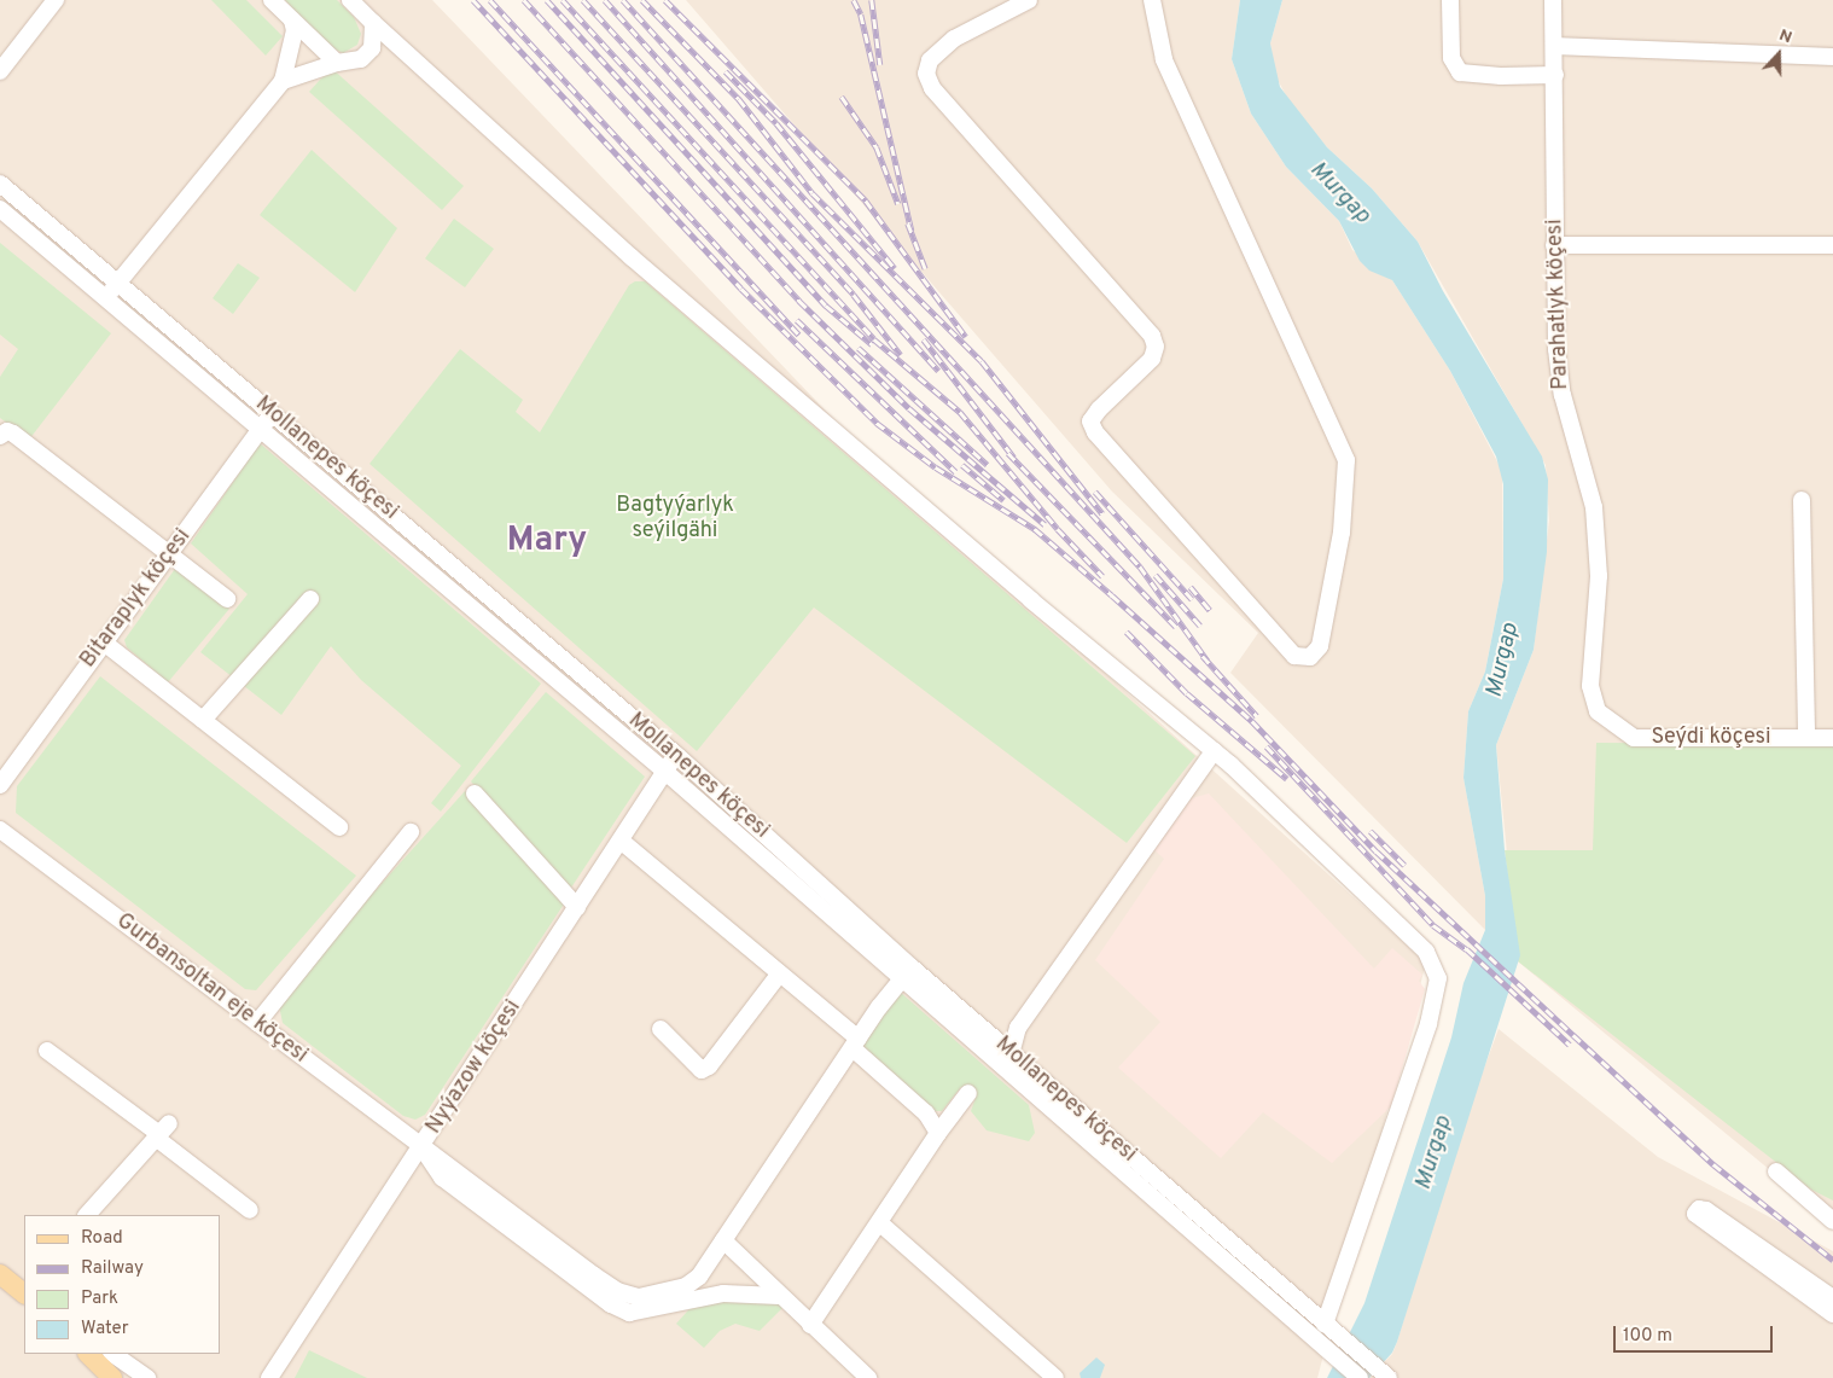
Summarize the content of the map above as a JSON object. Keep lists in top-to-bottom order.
{
  "streets": {
    "street": [
      "Parahatlyk köçesi",
      "Mollanepes köçesi",
      "Bitaraplyk köçesi",
      "Seýdi köçesi",
      "Gurbansoltan eje köçesi",
      "Nyýazow köçesi"
    ]
  },
  "crossings": [
    ["Parahatlyk köçesi", "Seýdi köçesi"],
    ["Mollanepes köçesi", "Bitaraplyk köçesi"],
    ["Mollanepes köçesi", "Gurbansoltan eje köçesi"],
    ["Mollanepes köçesi", "Nyýazow köçesi"],
    ["Gurbansoltan eje köçesi", "Nyýazow köçesi"]
  ],
  "districts": ["Mary"],
  "water": ["Murgap"],
  "parks": ["Bagtyýarlyk seýilgähi"],
  "legend": [
    "Road",
    "Railway",
    "Park",
    "Water"
  ],
  "scale_bar": "100 m",
  "north": "top"
}
